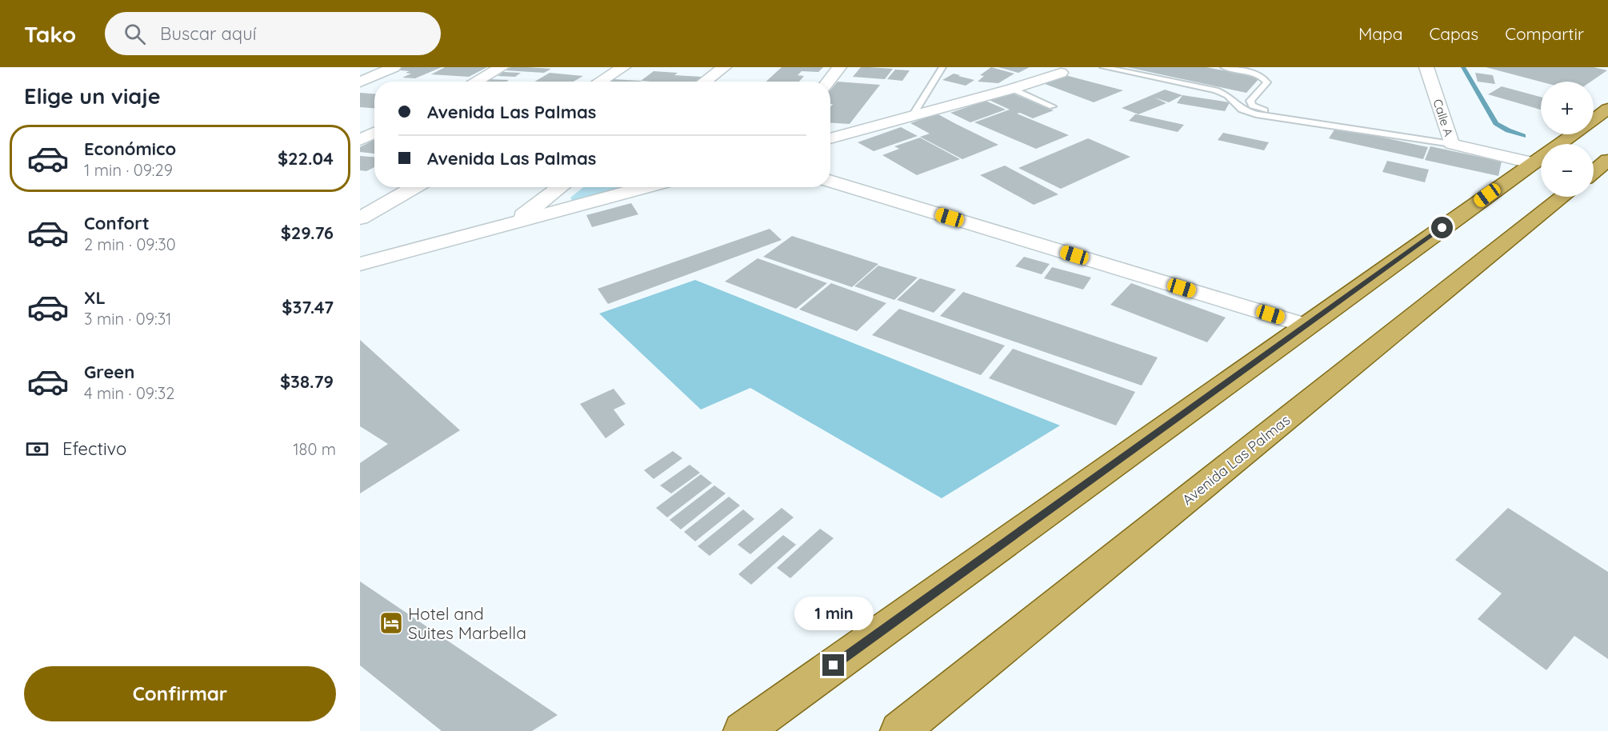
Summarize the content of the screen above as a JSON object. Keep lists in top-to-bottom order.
{
  "streets": {
    "main road": ["Avenida Las Palmas"],
    "street": ["Calle A"]
  },
  "places": {
    "hotel": ["Hotel and Suites Marbella"]
  },
  "page": {
    "header": "Tako",
    "search": "Buscar aquí",
    "nav": ["Mapa", "Capas", "Compartir"],
    "heading": "Elige un viaje",
    "map_buttons": ["+", "−"],
    "banner": ["Avenida Las Palmas", "Avenida Las Palmas"],
    "list": [
      {
        "name": "Económico",
        "note": "1 min · 09:29",
        "value": "$22.04"
      },
      {
        "name": "Confort",
        "note": "2 min · 09:30",
        "value": "$29.76"
      },
      {
        "name": "XL",
        "note": "3 min · 09:31",
        "value": "$37.47"
      },
      {
        "name": "Green",
        "note": "4 min · 09:32",
        "value": "$38.79"
      }
    ],
    "pay": ["Efectivo", "180 m"],
    "bubble": "1 min",
    "buttons": "Confirmar"
  }
}
